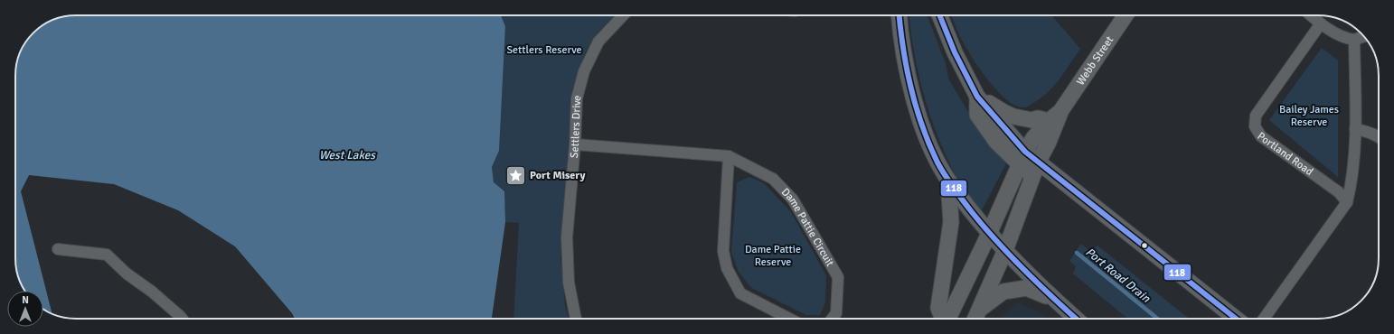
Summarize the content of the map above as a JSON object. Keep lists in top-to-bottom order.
{
  "streets": {
    "main road": ["Webb Street"],
    "street": ["Settlers Drive", "Portland Road", "Dame Pattie Circuit"]
  },
  "crossings": [
    ["Settlers Drive", "Dame Pattie Circuit"]
  ],
  "water": ["West Lakes", "Port Road Drain"],
  "parks": ["Settlers Reserve", "Bailey James Reserve", "Dame Pattie Reserve"],
  "places": {
    "place": ["Port Misery"]
  },
  "lines": ["transit line 118"],
  "north": "top"
}
